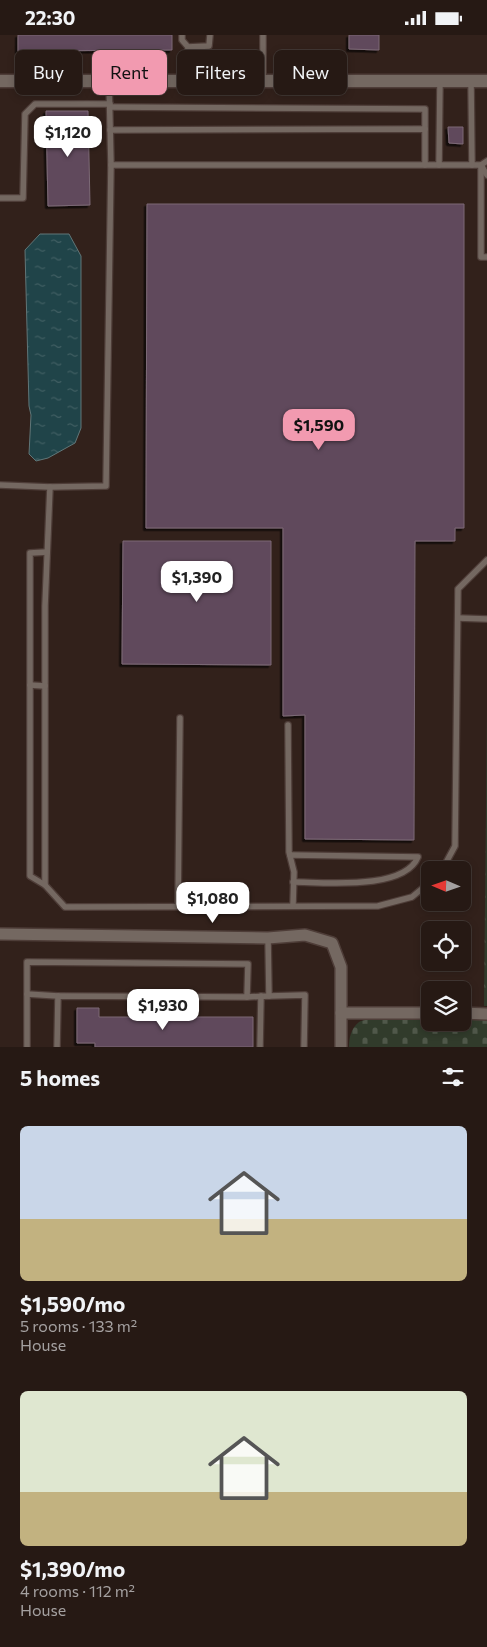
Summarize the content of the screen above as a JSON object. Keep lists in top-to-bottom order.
{
  "north": "left",
  "page": {
    "status": "22:30",
    "chip": [
      "Buy",
      "Rent",
      "Filters",
      "New"
    ],
    "price": [
      "$1,120",
      "$1,590",
      "$1,390",
      "$1,080",
      "$1,930"
    ],
    "heading": "5 homes",
    "list": [
      {
        "name": "$1,590/mo",
        "note": "5 rooms · 133 m² · House"
      },
      {
        "name": "$1,390/mo",
        "note": "4 rooms · 112 m² · House"
      }
    ]
  }
}
